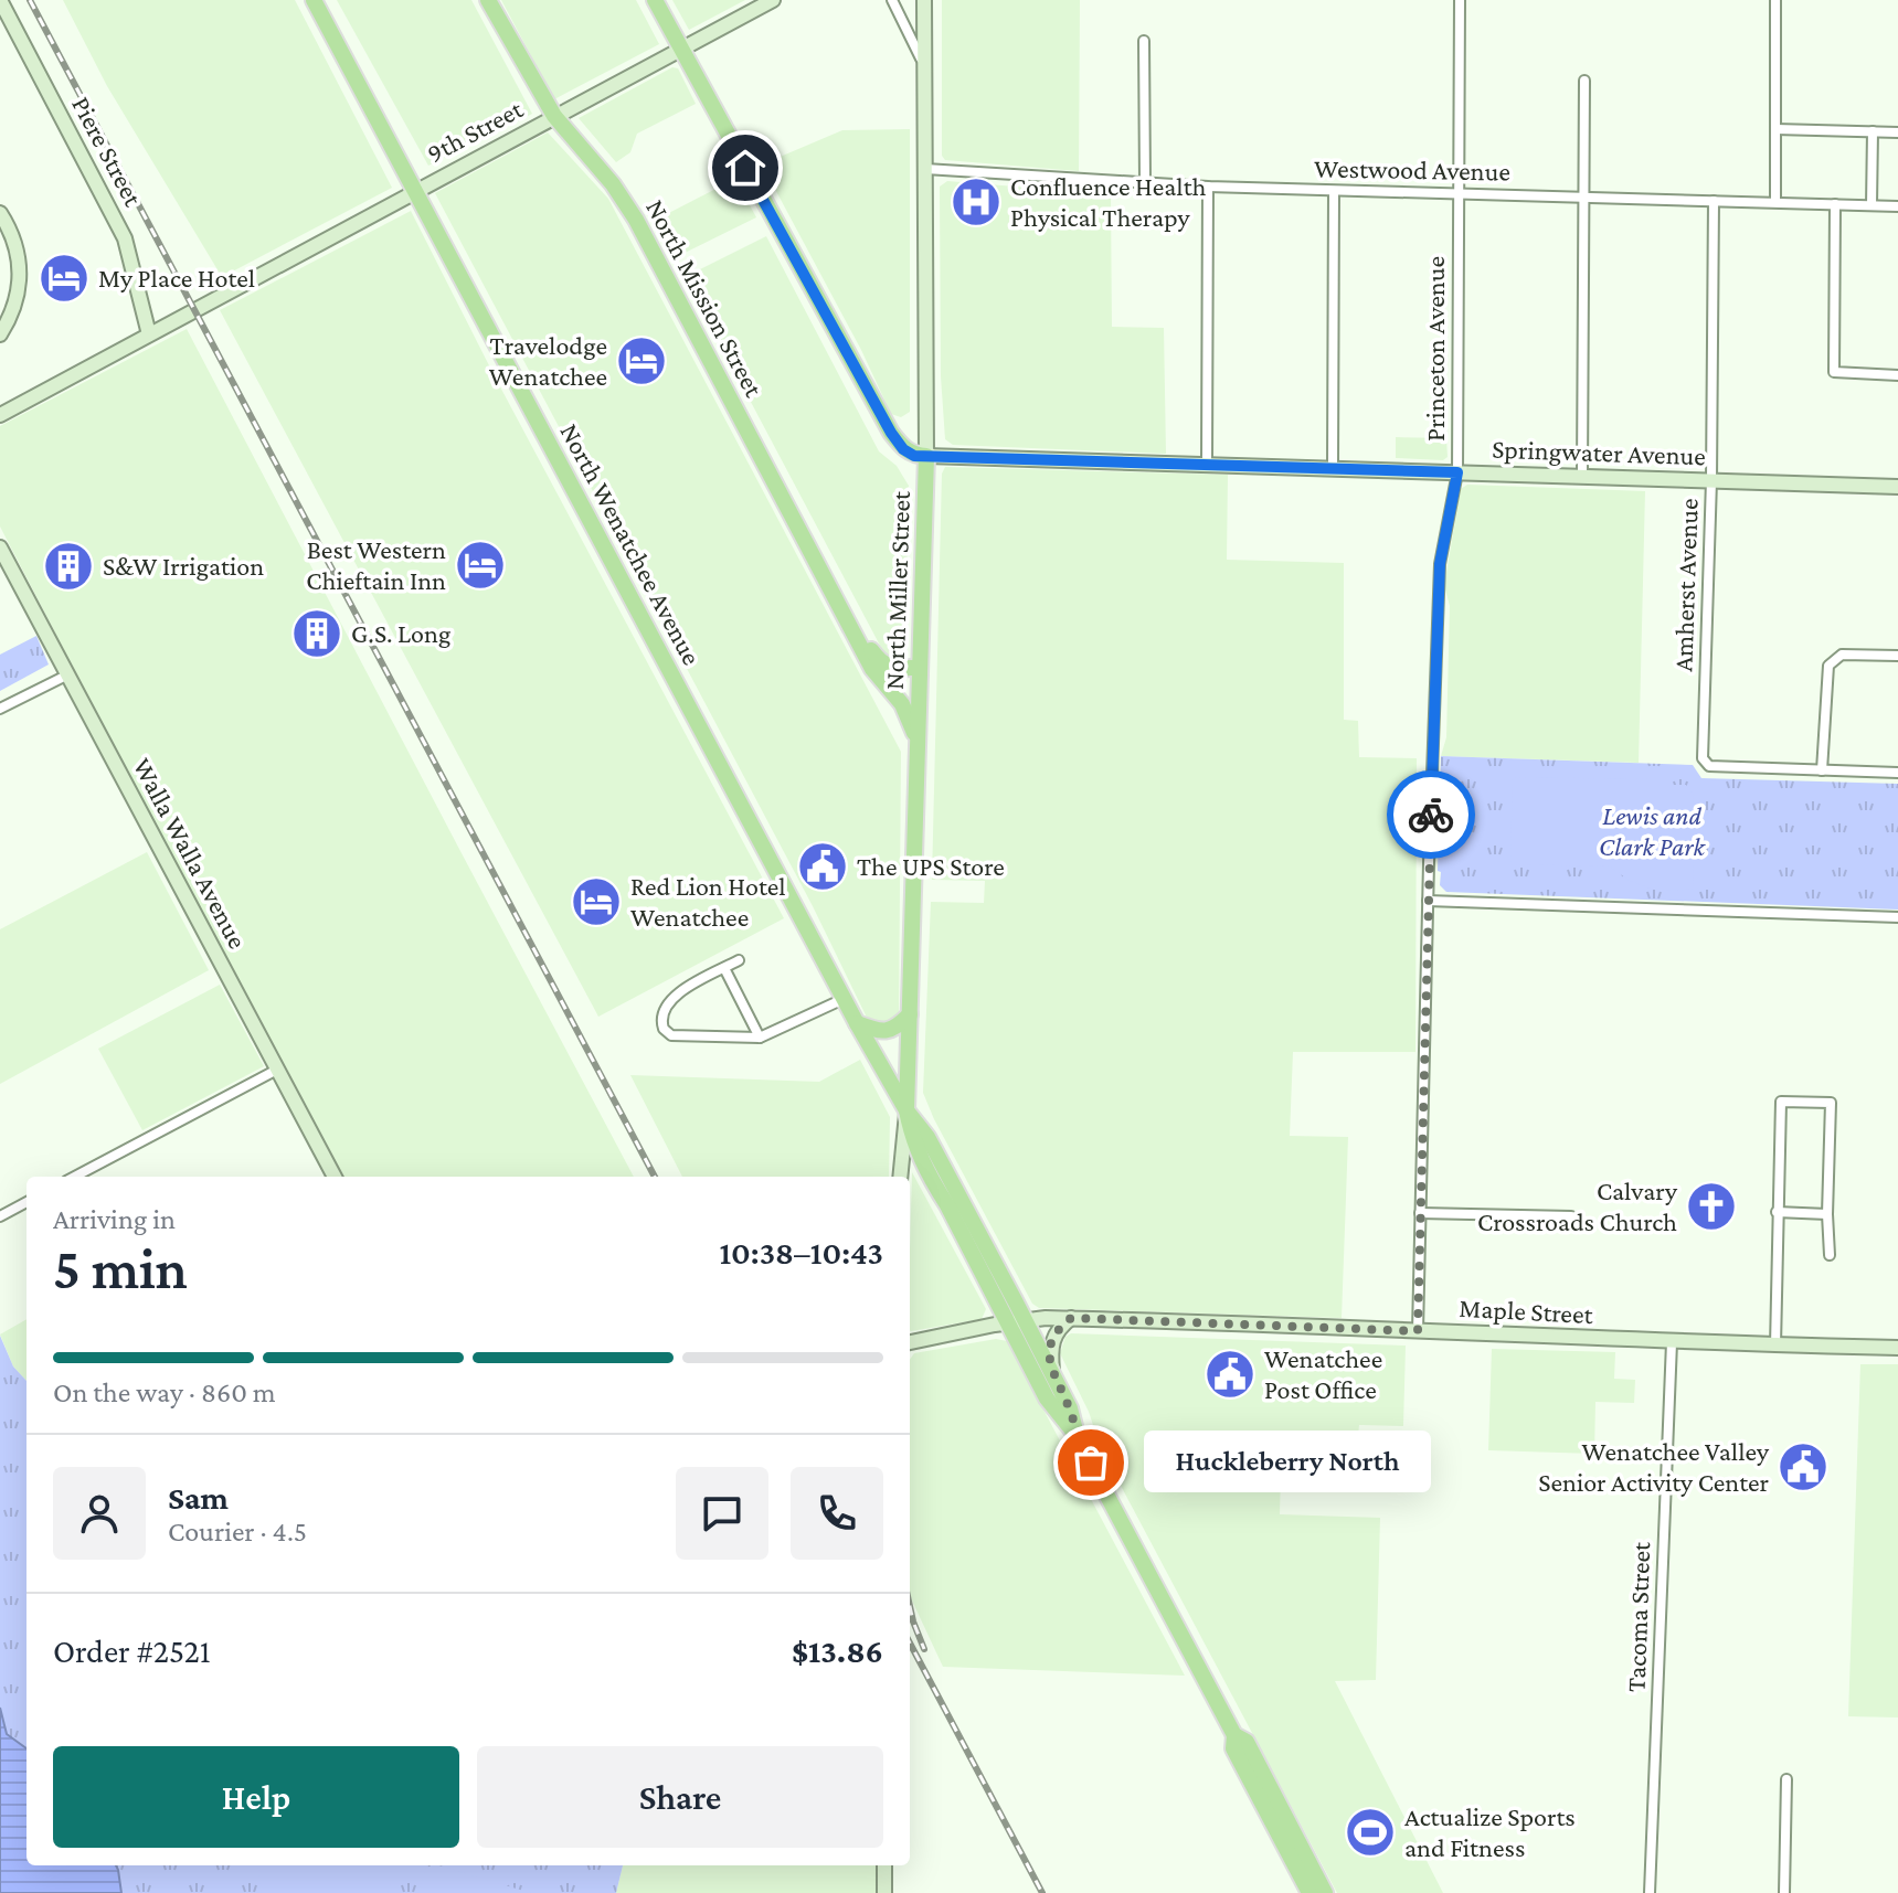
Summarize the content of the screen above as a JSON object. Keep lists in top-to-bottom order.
{
  "streets": {
    "main road": ["North Mission Street", "North Wenatchee Avenue", "North Miller Street"],
    "street": [
      "9th Street",
      "Piere Street",
      "Westwood Avenue",
      "Princeton Avenue",
      "Springwater Avenue",
      "Amherst Avenue",
      "Walla Walla Avenue",
      "Maple Street",
      "Tacoma Street"
    ]
  },
  "crossings": [
    ["9th Street", "Piere Street"],
    ["9th Street", "North Mission Street"],
    ["9th Street", "North Wenatchee Avenue"],
    ["Westwood Avenue", "Princeton Avenue"],
    ["Westwood Avenue", "Amherst Avenue"],
    ["Westwood Avenue", "North Miller Street"],
    ["North Mission Street", "North Miller Street"],
    ["Princeton Avenue", "Springwater Avenue"],
    ["Princeton Avenue", "Maple Street"],
    ["Springwater Avenue", "Amherst Avenue"],
    ["Springwater Avenue", "North Miller Street"],
    ["North Wenatchee Avenue", "North Miller Street"],
    ["North Wenatchee Avenue", "Maple Street"],
    ["Maple Street", "Tacoma Street"]
  ],
  "parks": ["Lewis and Clark Park"],
  "places": {
    "hospital": ["Confluence Health Physical Therapy"],
    "hotel": [
      "My Place Hotel",
      "Travelodge Wenatchee",
      "Best Western Chieftain Inn",
      "Red Lion Hotel Wenatchee"
    ],
    "building": ["S&W Irrigation", "G.S. Long"],
    "public building": ["The UPS Store", "Wenatchee Post Office", "Wenatchee Valley Senior Activity Center"],
    "church": ["Calvary Crossroads Church"],
    "other": ["Huckleberry North"],
    "sports": ["Actualize Sports and Fitness"]
  },
  "page": {
    "heading": ["5 min", "Arriving in", "10:38–10:43"],
    "panel": [
      "Sam",
      "Courier · 4.5",
      "Order #2521",
      "$13.86"
    ],
    "bar": "On the way · 860 m",
    "bubble": "Huckleberry North",
    "buttons": ["Help", "Share"]
  }
}
